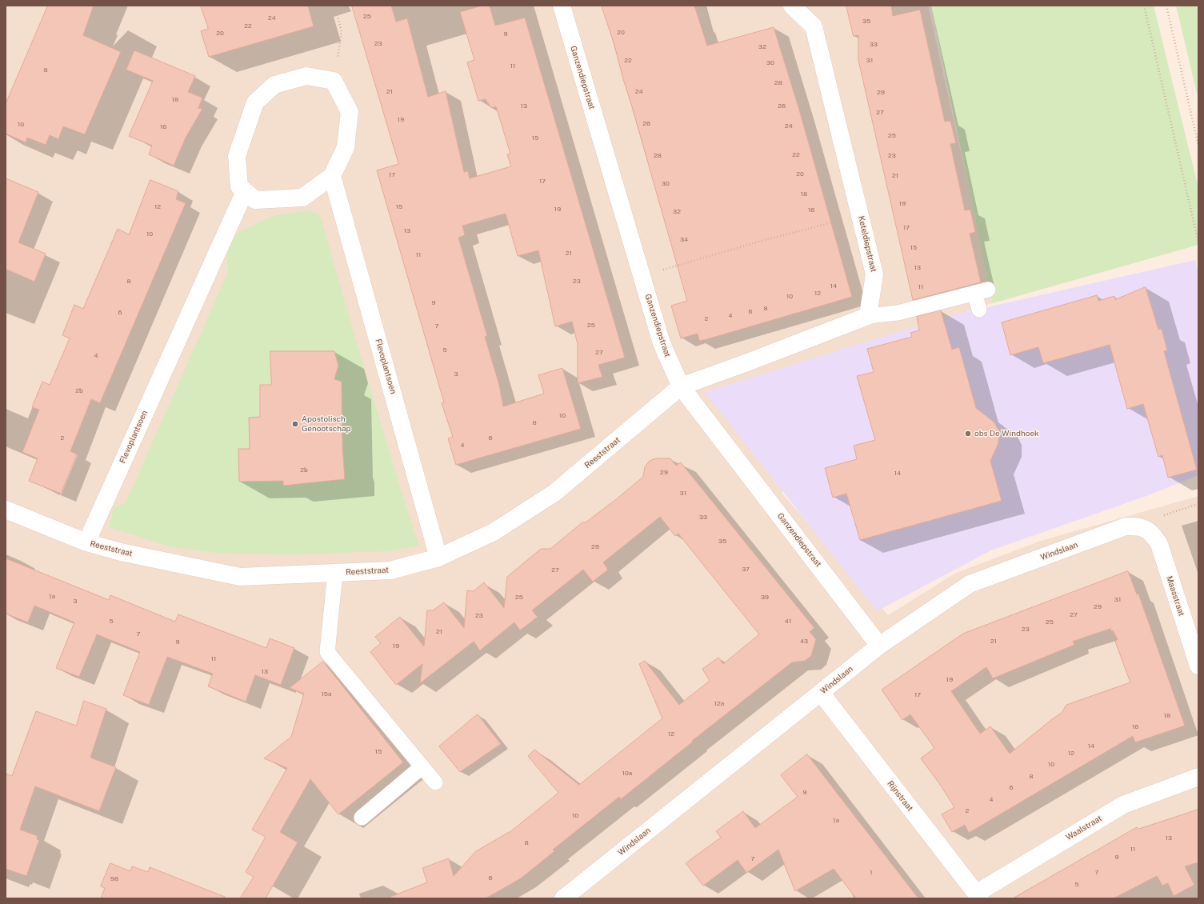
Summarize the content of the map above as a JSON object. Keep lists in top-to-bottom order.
{
  "streets": {
    "street": [
      "Ganzendiepstraat",
      "Keteldiepstraat",
      "Flevoplantsoen",
      "Reeststraat",
      "Windslaan",
      "Maasstraat",
      "Rijnstraat",
      "Waalstraat"
    ]
  },
  "crossings": [
    ["Ganzendiepstraat", "Reeststraat"],
    ["Ganzendiepstraat", "Windslaan"],
    ["Flevoplantsoen", "Reeststraat"],
    ["Windslaan", "Maasstraat"],
    ["Windslaan", "Rijnstraat"],
    ["Rijnstraat", "Waalstraat"]
  ],
  "places": ["Apostolisch Genootschap", "obs De Windhoek"],
  "house_numbers": [
    "25",
    "24",
    "35",
    "22",
    "20",
    "20",
    "9",
    "23",
    "33",
    "32",
    "22",
    "31",
    "30",
    "11",
    "8",
    "28",
    "21",
    "24",
    "29",
    "18",
    "13",
    "26",
    "27",
    "19",
    "26",
    "10",
    "24",
    "16",
    "25",
    "15",
    "22",
    "28",
    "23",
    "20",
    "17",
    "21",
    "17",
    "30",
    "18",
    "19",
    "12",
    "15",
    "19",
    "16",
    "32",
    "17",
    "13",
    "10",
    "34",
    "15",
    "21",
    "11",
    "13",
    "8",
    "23",
    "14",
    "11",
    "12",
    "10",
    "9",
    "8",
    "6",
    "6",
    "4",
    "2",
    "25",
    "7",
    "5",
    "27",
    "4",
    "3",
    "2b",
    "10",
    "8",
    "2",
    "6",
    "4",
    "2b",
    "29",
    "14",
    "31",
    "33",
    "35",
    "29",
    "37",
    "27",
    "1a",
    "25",
    "39",
    "31",
    "3",
    "29",
    "27",
    "23",
    "5",
    "41",
    "25",
    "23",
    "21",
    "7",
    "43",
    "21",
    "9",
    "19",
    "11",
    "13",
    "19",
    "15a",
    "17",
    "12a",
    "18",
    "16",
    "12",
    "14",
    "15",
    "12",
    "10",
    "10a",
    "8",
    "6",
    "9",
    "4",
    "2",
    "10",
    "1a",
    "13",
    "8",
    "11",
    "9",
    "7",
    "1",
    "7",
    "6",
    "98",
    "5"
  ]
}
